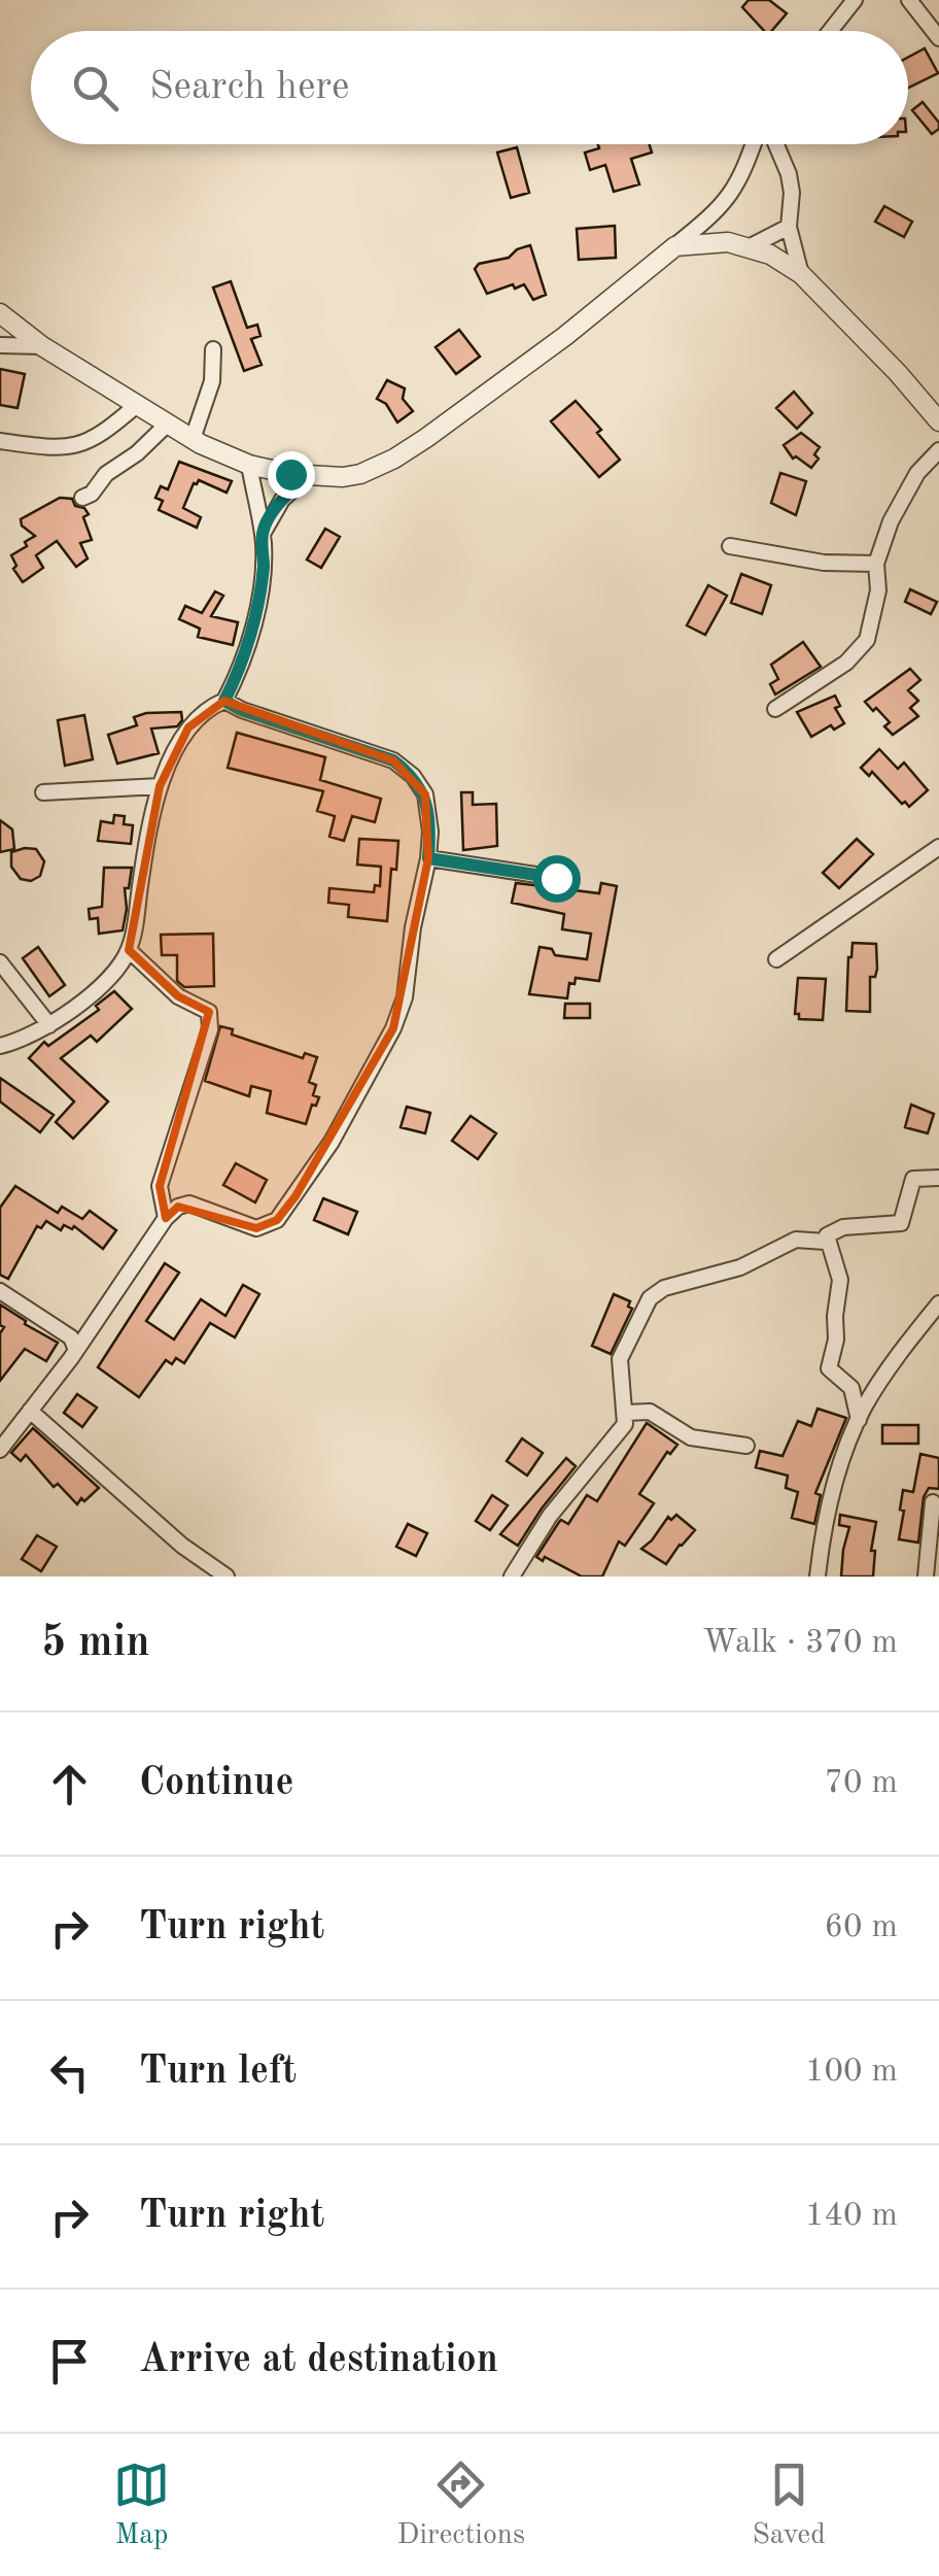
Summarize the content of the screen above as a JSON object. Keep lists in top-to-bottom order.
{
  "page": {
    "search": "Search here",
    "heading": ["5 min", "Walk · 370 m"],
    "list": [
      ["Continue", "70 m"],
      ["Turn right", "60 m"],
      ["Turn left", "100 m"],
      ["Turn right", "140 m"],
      "Arrive at destination"
    ],
    "nav": ["Map", "Directions", "Saved"]
  }
}
